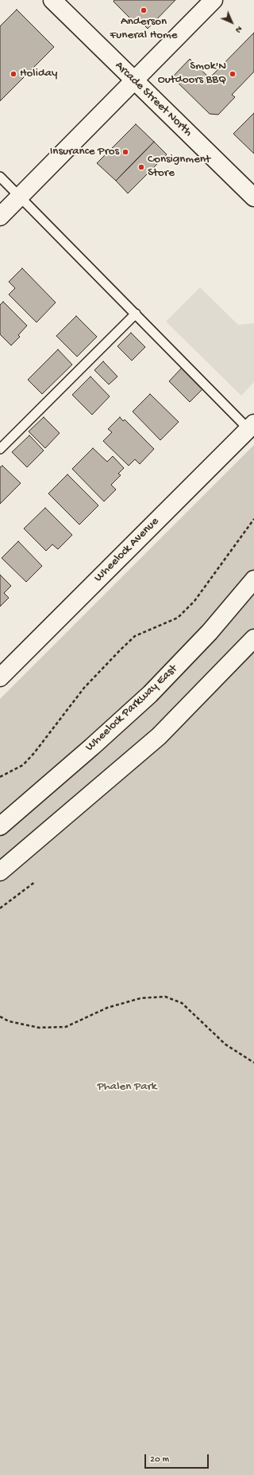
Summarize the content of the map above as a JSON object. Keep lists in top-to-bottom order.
{
  "streets": {
    "street": ["Arcade Street North", "Wheelock Avenue", "Wheelock Parkway East"]
  },
  "parks": ["Phalen Park"],
  "places": [
    "Anderson Funeral Home",
    "Holiday",
    "Smok'N Outdoors BBQ",
    "Insurance Pros",
    "Consignment Store"
  ],
  "scale_bar": "20 m",
  "north": "bottom right"
}
